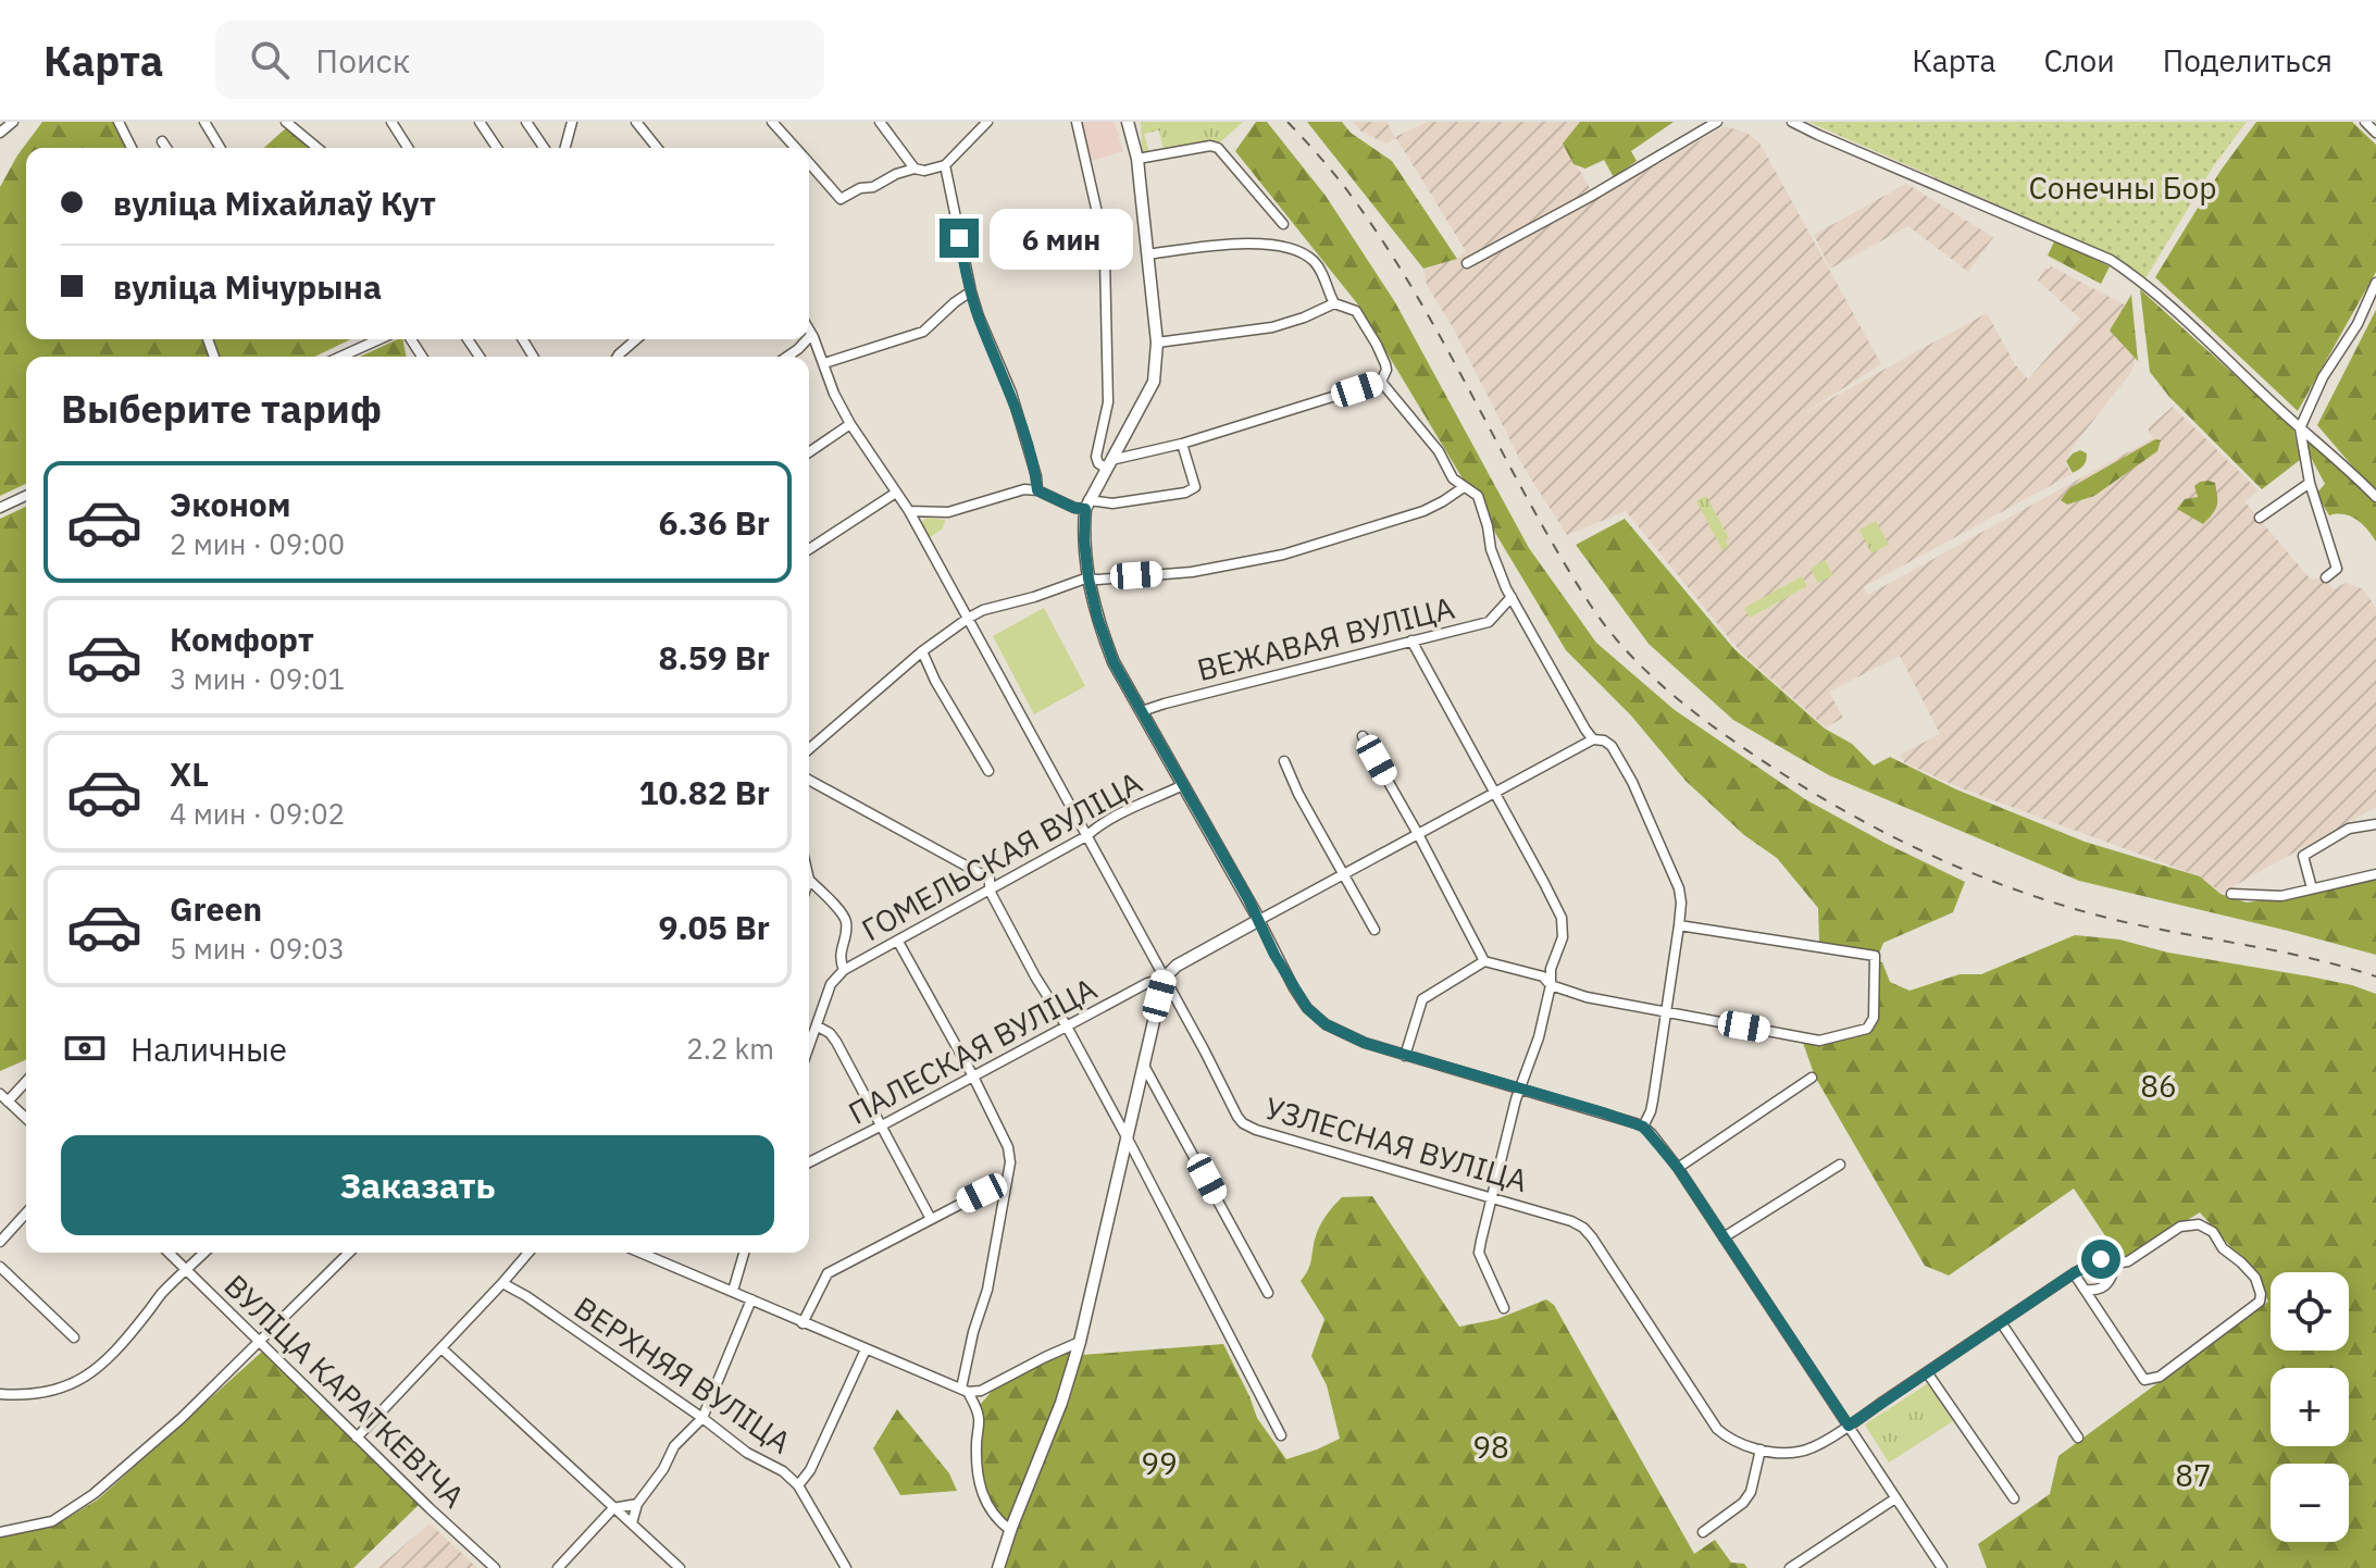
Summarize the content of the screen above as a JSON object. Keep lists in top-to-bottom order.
{
  "streets": {
    "street": [
      "ВЕЖАВАЯ ВУЛІЦА",
      "ГОМЕЛЬСКАЯ ВУЛІЦА",
      "ПАЛЕСКАЯ ВУЛІЦА",
      "УЗЛЕСНАЯ ВУЛІЦА",
      "ВЕРХНЯЯ ВУЛІЦА",
      "ВУЛІЦА КАРАТКЕВІЧА"
    ]
  },
  "crossings": [
    ["ГОМЕЛЬСКАЯ ВУЛІЦА", "УЗЛЕСНАЯ ВУЛІЦА"],
    ["ПАЛЕСКАЯ ВУЛІЦА", "УЗЛЕСНАЯ ВУЛІЦА"]
  ],
  "parks": [
    "Сонечны Бор",
    "86",
    "98",
    "99",
    "87"
  ],
  "page": {
    "header": "Карта",
    "search": "Поиск",
    "nav": ["Карта", "Слои", "Поделиться"],
    "banner": ["вуліца Міхайлаў Кут", "вуліца Мічурына"],
    "bubble": "6 мин",
    "heading": "Выберите тариф",
    "list": [
      {
        "name": "Эконом",
        "note": "2 мин · 09:00",
        "value": "6.36 Br"
      },
      {
        "name": "Комфорт",
        "note": "3 мин · 09:01",
        "value": "8.59 Br"
      },
      {
        "name": "XL",
        "note": "4 мин · 09:02",
        "value": "10.82 Br"
      },
      {
        "name": "Green",
        "note": "5 мин · 09:03",
        "value": "9.05 Br"
      }
    ],
    "pay": ["Наличные", "2.2 km"],
    "buttons": "Заказать",
    "map_buttons": ["+", "−"]
  }
}
